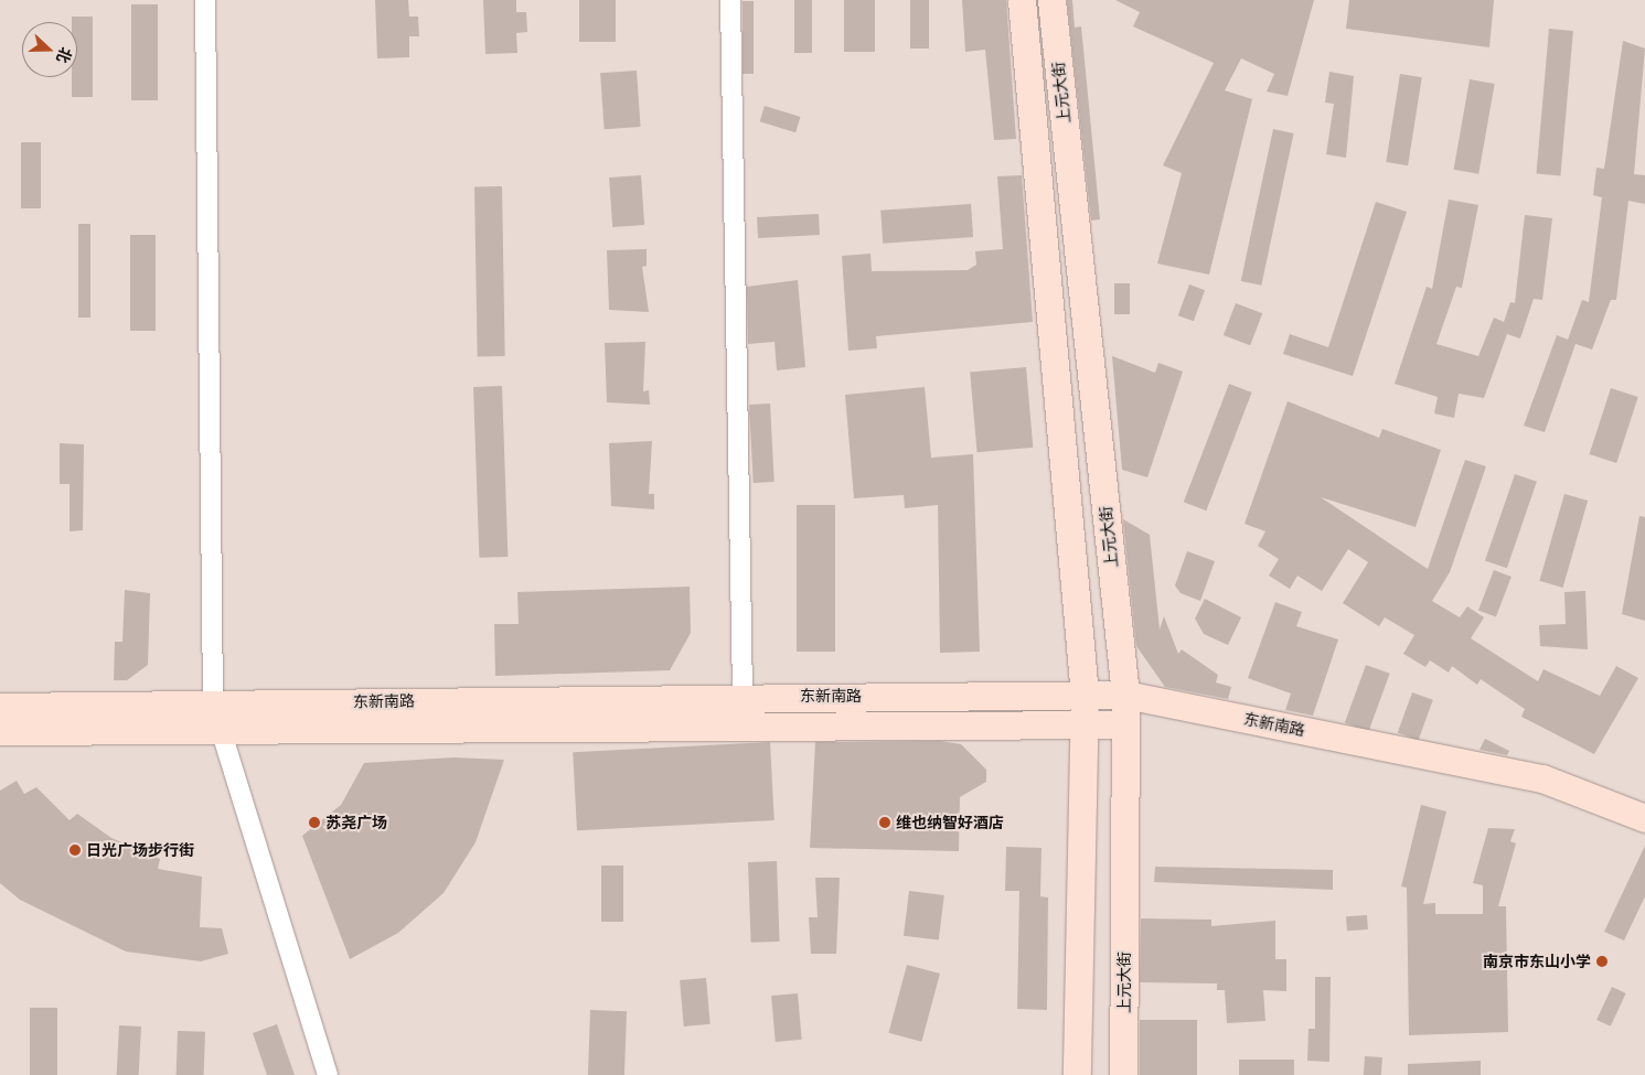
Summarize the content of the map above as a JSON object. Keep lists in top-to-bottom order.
{
  "streets": {
    "main road": ["上元大街", "东新南路"]
  },
  "crossings": [
    ["上元大街", "东新南路"]
  ],
  "places": [
    "苏尧广场",
    "维也纳智好酒店",
    "日光广场步行街",
    "南京市东山小学"
  ],
  "north": "right"
}
